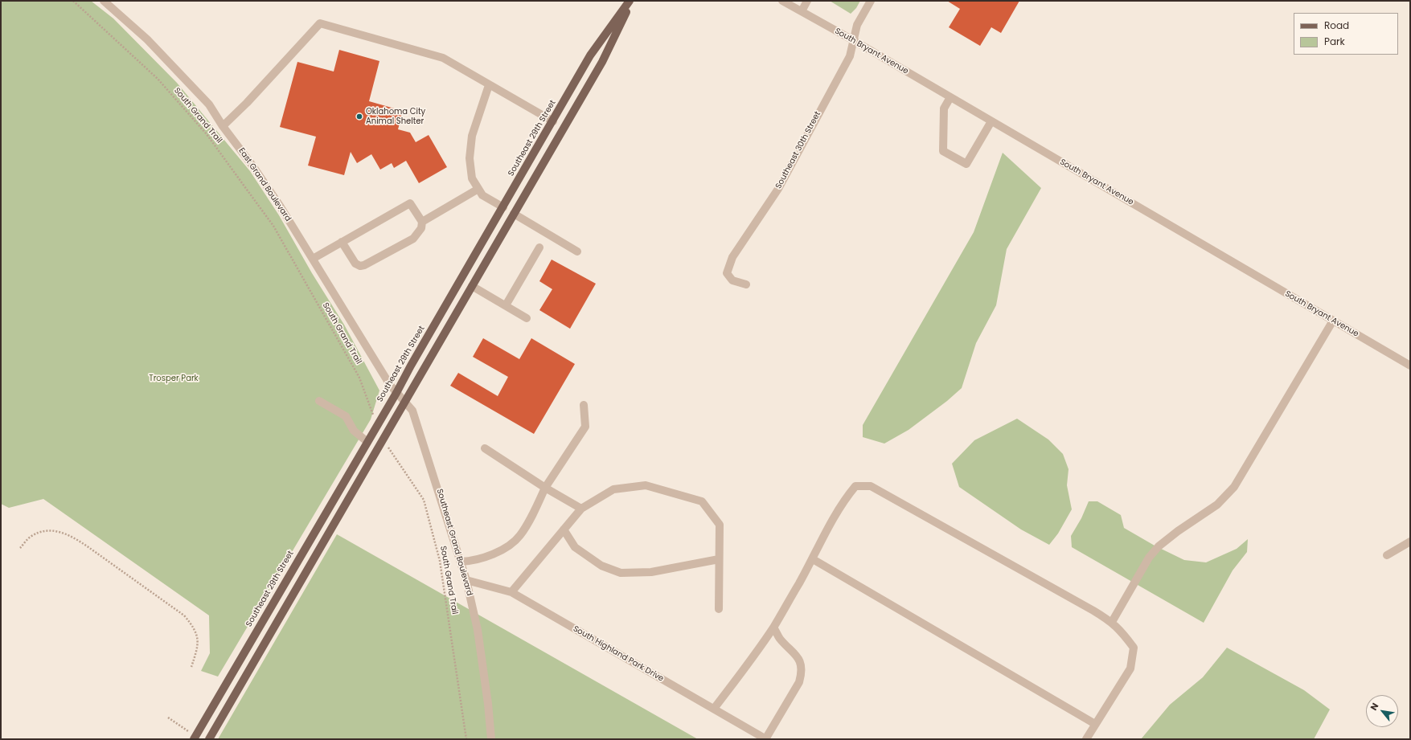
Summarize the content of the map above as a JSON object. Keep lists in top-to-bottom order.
{
  "streets": {
    "main road": ["Southeast 29th Street"],
    "street": [
      "South Bryant Avenue",
      "Southeast 30th Street",
      "East Grand Boulevard",
      "Southeast Grand Boulevard",
      "South Highland Park Drive"
    ],
    "path": ["South Grand Trail"]
  },
  "crossings": [
    ["South Bryant Avenue", "Southeast 30th Street"],
    ["South Grand Trail", "Southeast 29th Street"],
    ["Southeast 29th Street", "East Grand Boulevard"],
    ["Southeast 29th Street", "Southeast Grand Boulevard"],
    ["East Grand Boulevard", "Southeast Grand Boulevard"],
    ["Southeast Grand Boulevard", "South Highland Park Drive"]
  ],
  "parks": ["Trosper Park"],
  "places": ["Oklahoma City Animal Shelter"],
  "legend": ["Road", "Park"],
  "north": "top left"
}
